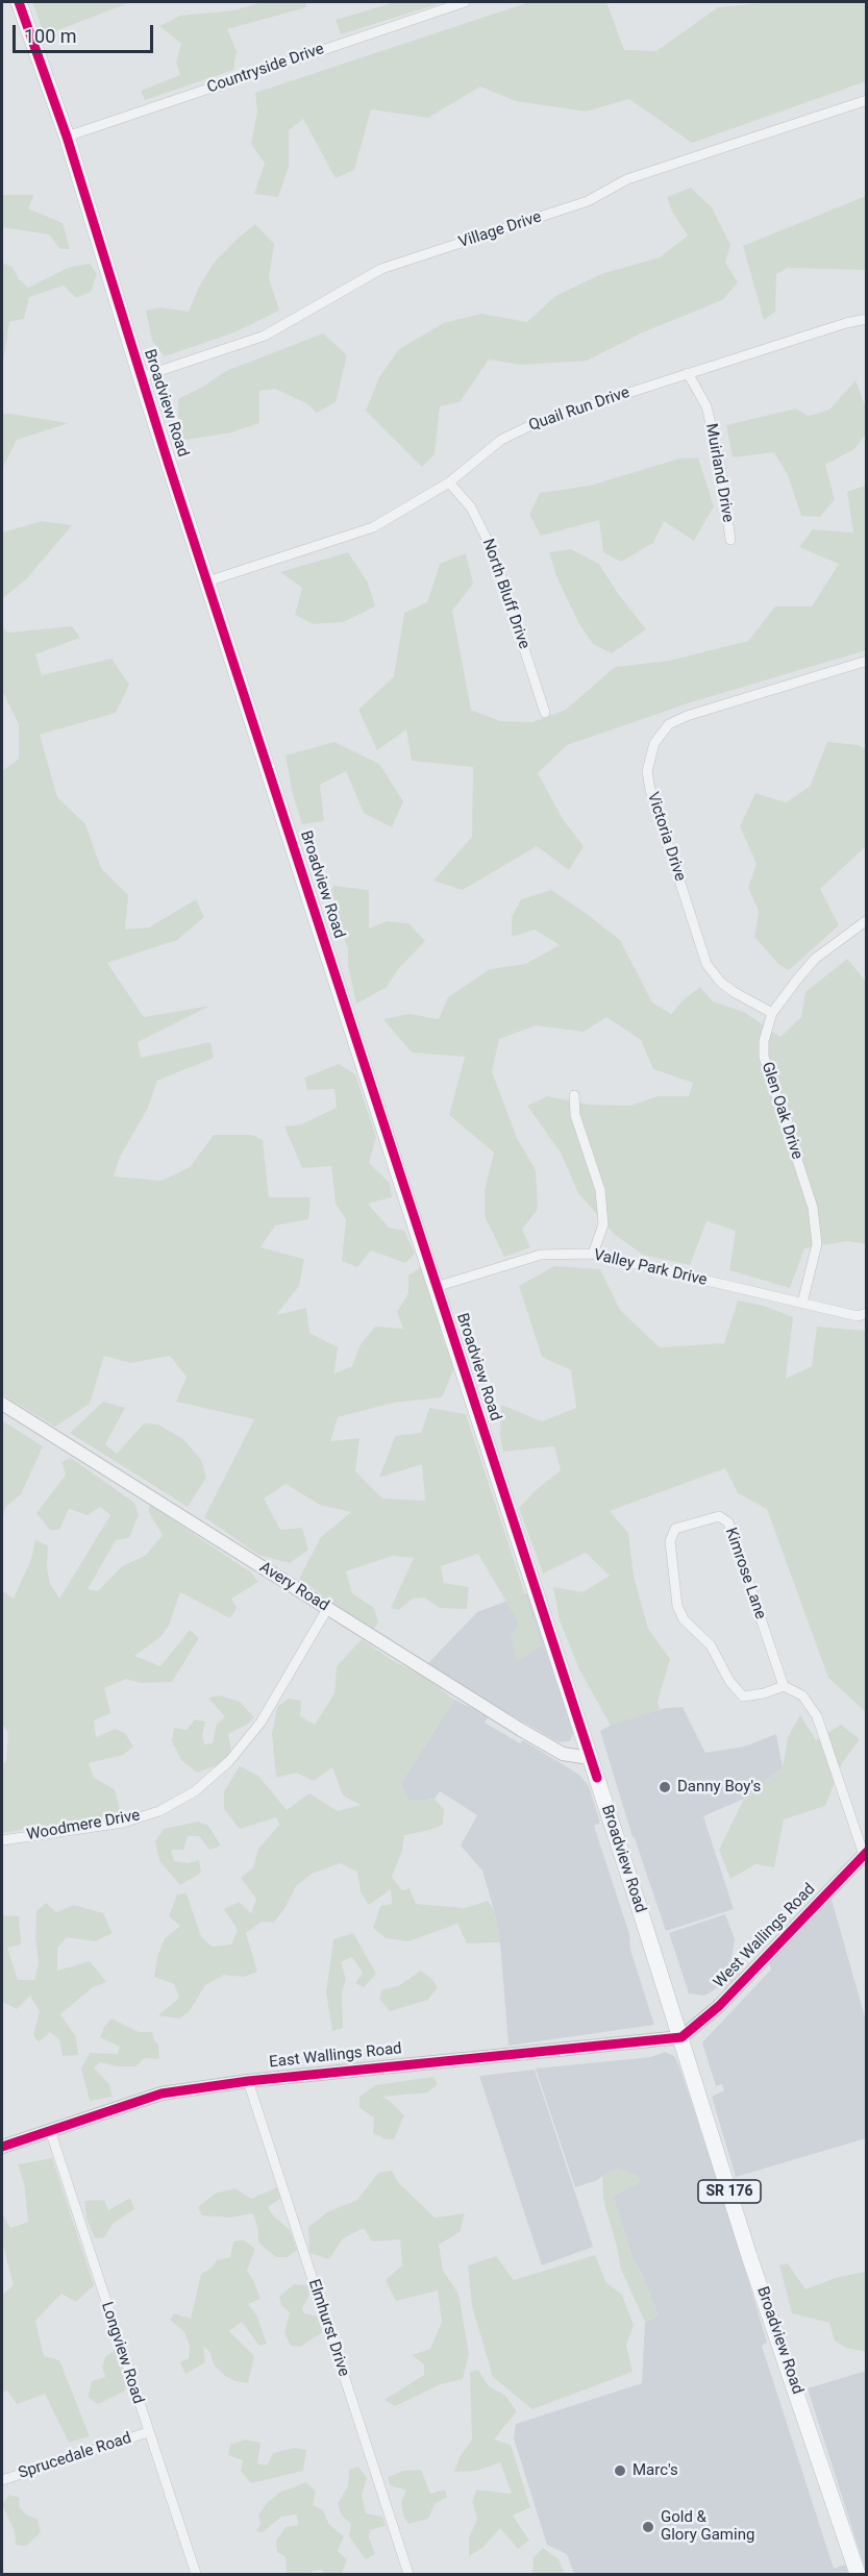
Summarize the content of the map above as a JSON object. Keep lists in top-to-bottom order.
{
  "streets": {
    "main road": ["Broadview Road", "SR 176"],
    "street": [
      "Countryside Drive",
      "Village Drive",
      "Quail Run Drive",
      "Muirland Drive",
      "North Bluff Drive",
      "Victoria Drive",
      "Glen Oak Drive",
      "Valley Park Drive",
      "Kimrose Lane",
      "Avery Road",
      "Woodmere Drive",
      "West Wallings Road",
      "East Wallings Road",
      "Elmhurst Drive",
      "Longview Road",
      "Sprucedale Road"
    ]
  },
  "crossings": [
    ["Countryside Drive", "Broadview Road"],
    ["Village Drive", "Broadview Road"],
    ["Broadview Road", "Quail Run Drive"],
    ["Broadview Road", "Valley Park Drive"],
    ["Broadview Road", "Avery Road"],
    ["Broadview Road", "West Wallings Road"],
    ["Broadview Road", "East Wallings Road"],
    ["Quail Run Drive", "Muirland Drive"],
    ["Quail Run Drive", "North Bluff Drive"],
    ["Victoria Drive", "Glen Oak Drive"],
    ["Glen Oak Drive", "Valley Park Drive"],
    ["Avery Road", "Woodmere Drive"],
    ["West Wallings Road", "East Wallings Road"],
    ["East Wallings Road", "Elmhurst Drive"],
    ["East Wallings Road", "Longview Road"],
    ["Longview Road", "Sprucedale Road"]
  ],
  "places": ["Danny Boy's", "Marc's", "Gold & Glory Gaming"],
  "scale_bar": "100 m"
}
